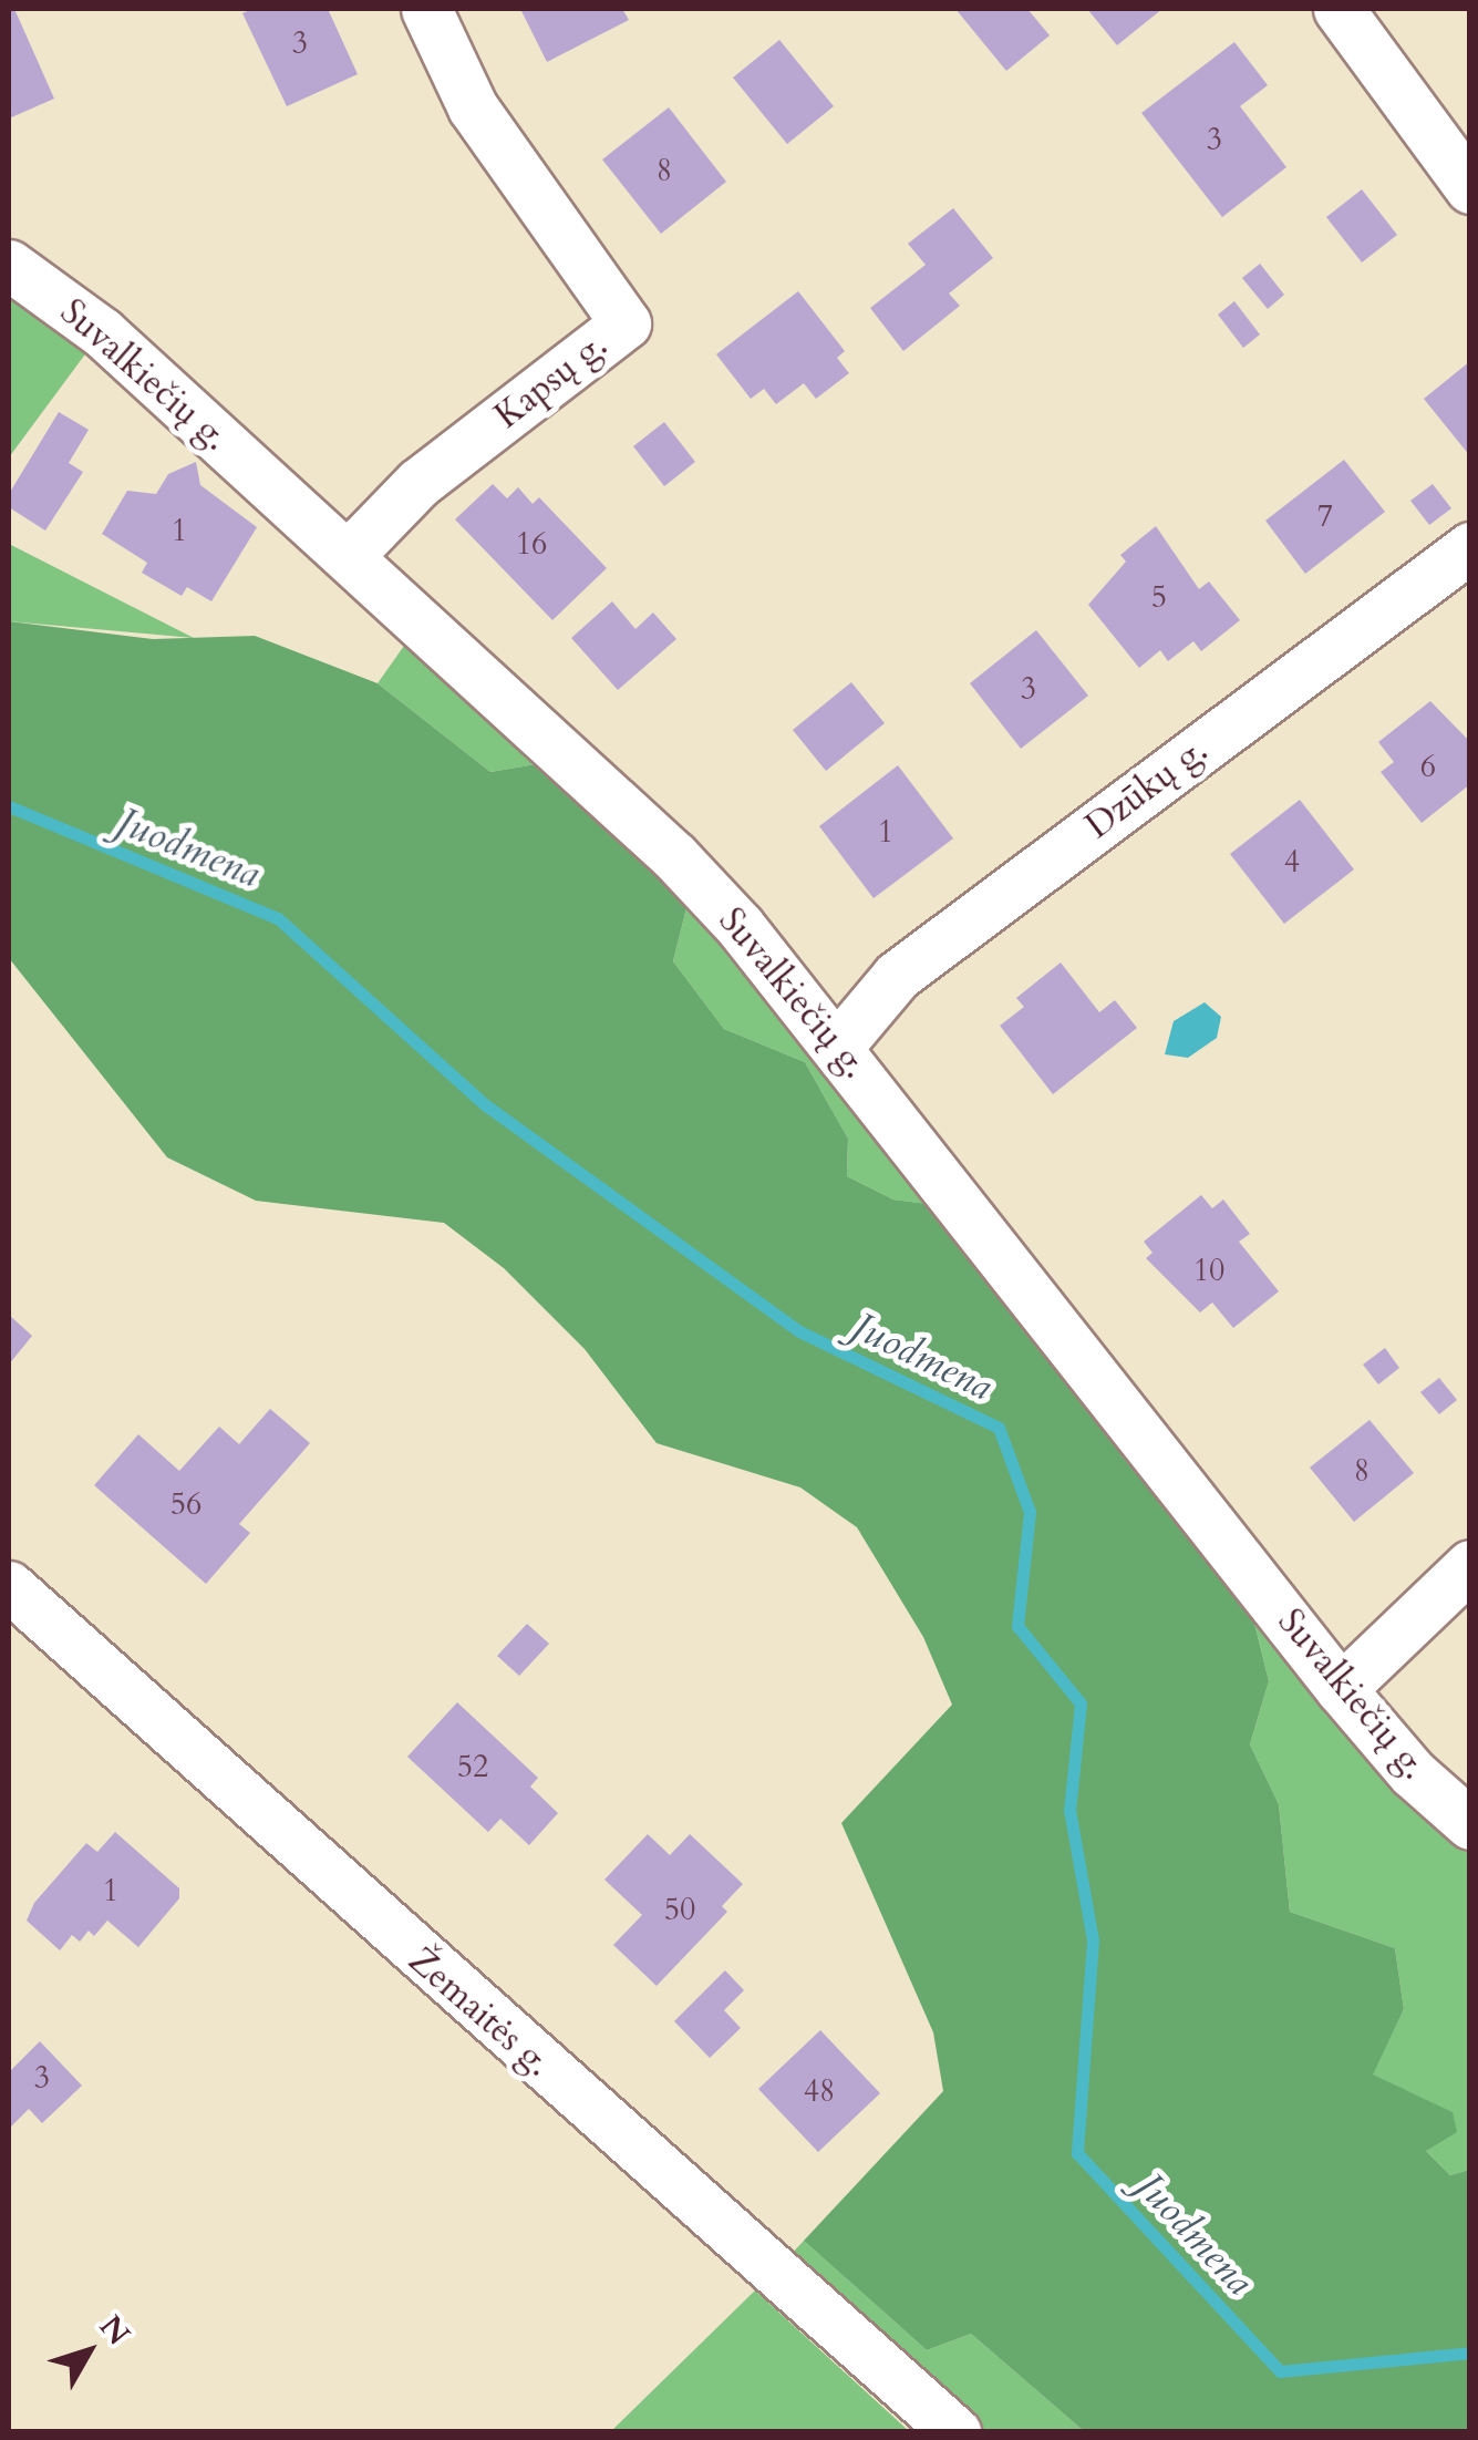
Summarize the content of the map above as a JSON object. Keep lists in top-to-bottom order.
{
  "streets": {
    "street": [
      "Suvalkiečių g.",
      "Kapsų g.",
      "Dzūkų g.",
      "Žemaitės g."
    ]
  },
  "crossings": [
    ["Suvalkiečių g.", "Kapsų g."],
    ["Suvalkiečių g.", "Dzūkų g."]
  ],
  "water": ["Juodmena"],
  "house_numbers": [
    "3",
    "3",
    "8",
    "7",
    "1",
    "16",
    "5",
    "3",
    "6",
    "1",
    "4",
    "10",
    "8",
    "56",
    "52",
    "1",
    "50",
    "3",
    "48"
  ],
  "north": "top right"
}
